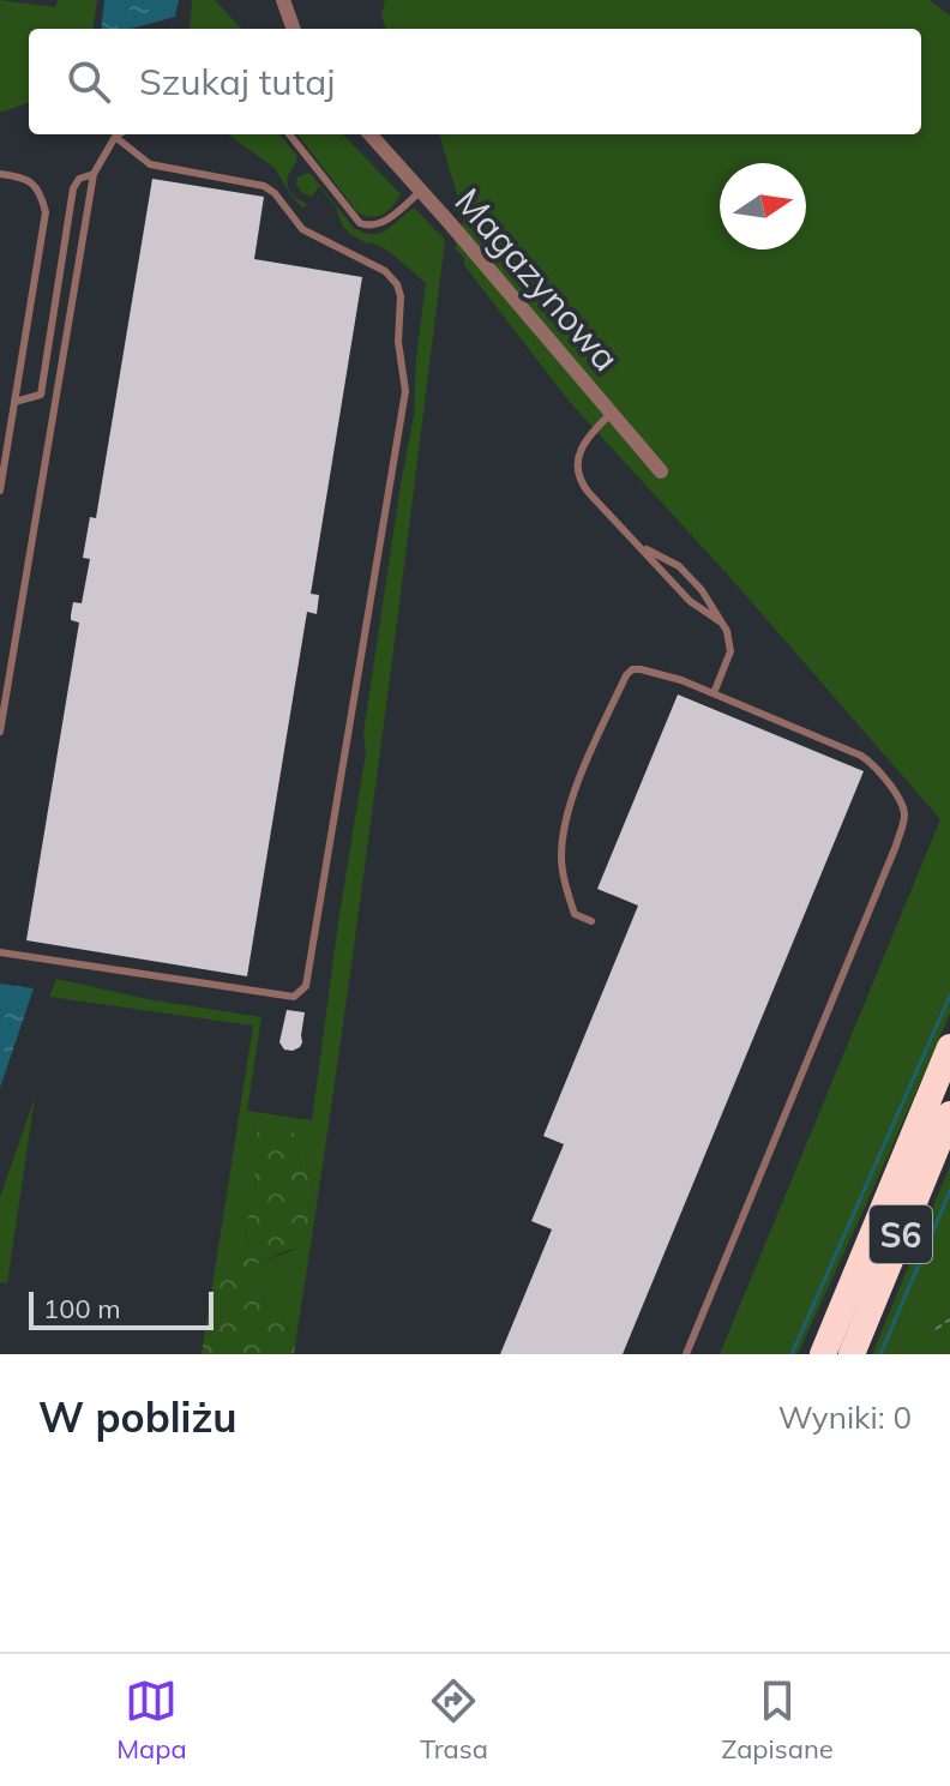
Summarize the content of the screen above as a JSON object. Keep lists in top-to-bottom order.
{
  "streets": {
    "highway": ["S6"],
    "street": ["Magazynowa"]
  },
  "scale_bar": "100 m",
  "north": "right",
  "page": {
    "search": "Szukaj tutaj",
    "scale": "100 m",
    "heading": ["W pobliżu", "Wyniki: 0"],
    "nav": ["Mapa", "Trasa", "Zapisane"]
  }
}
